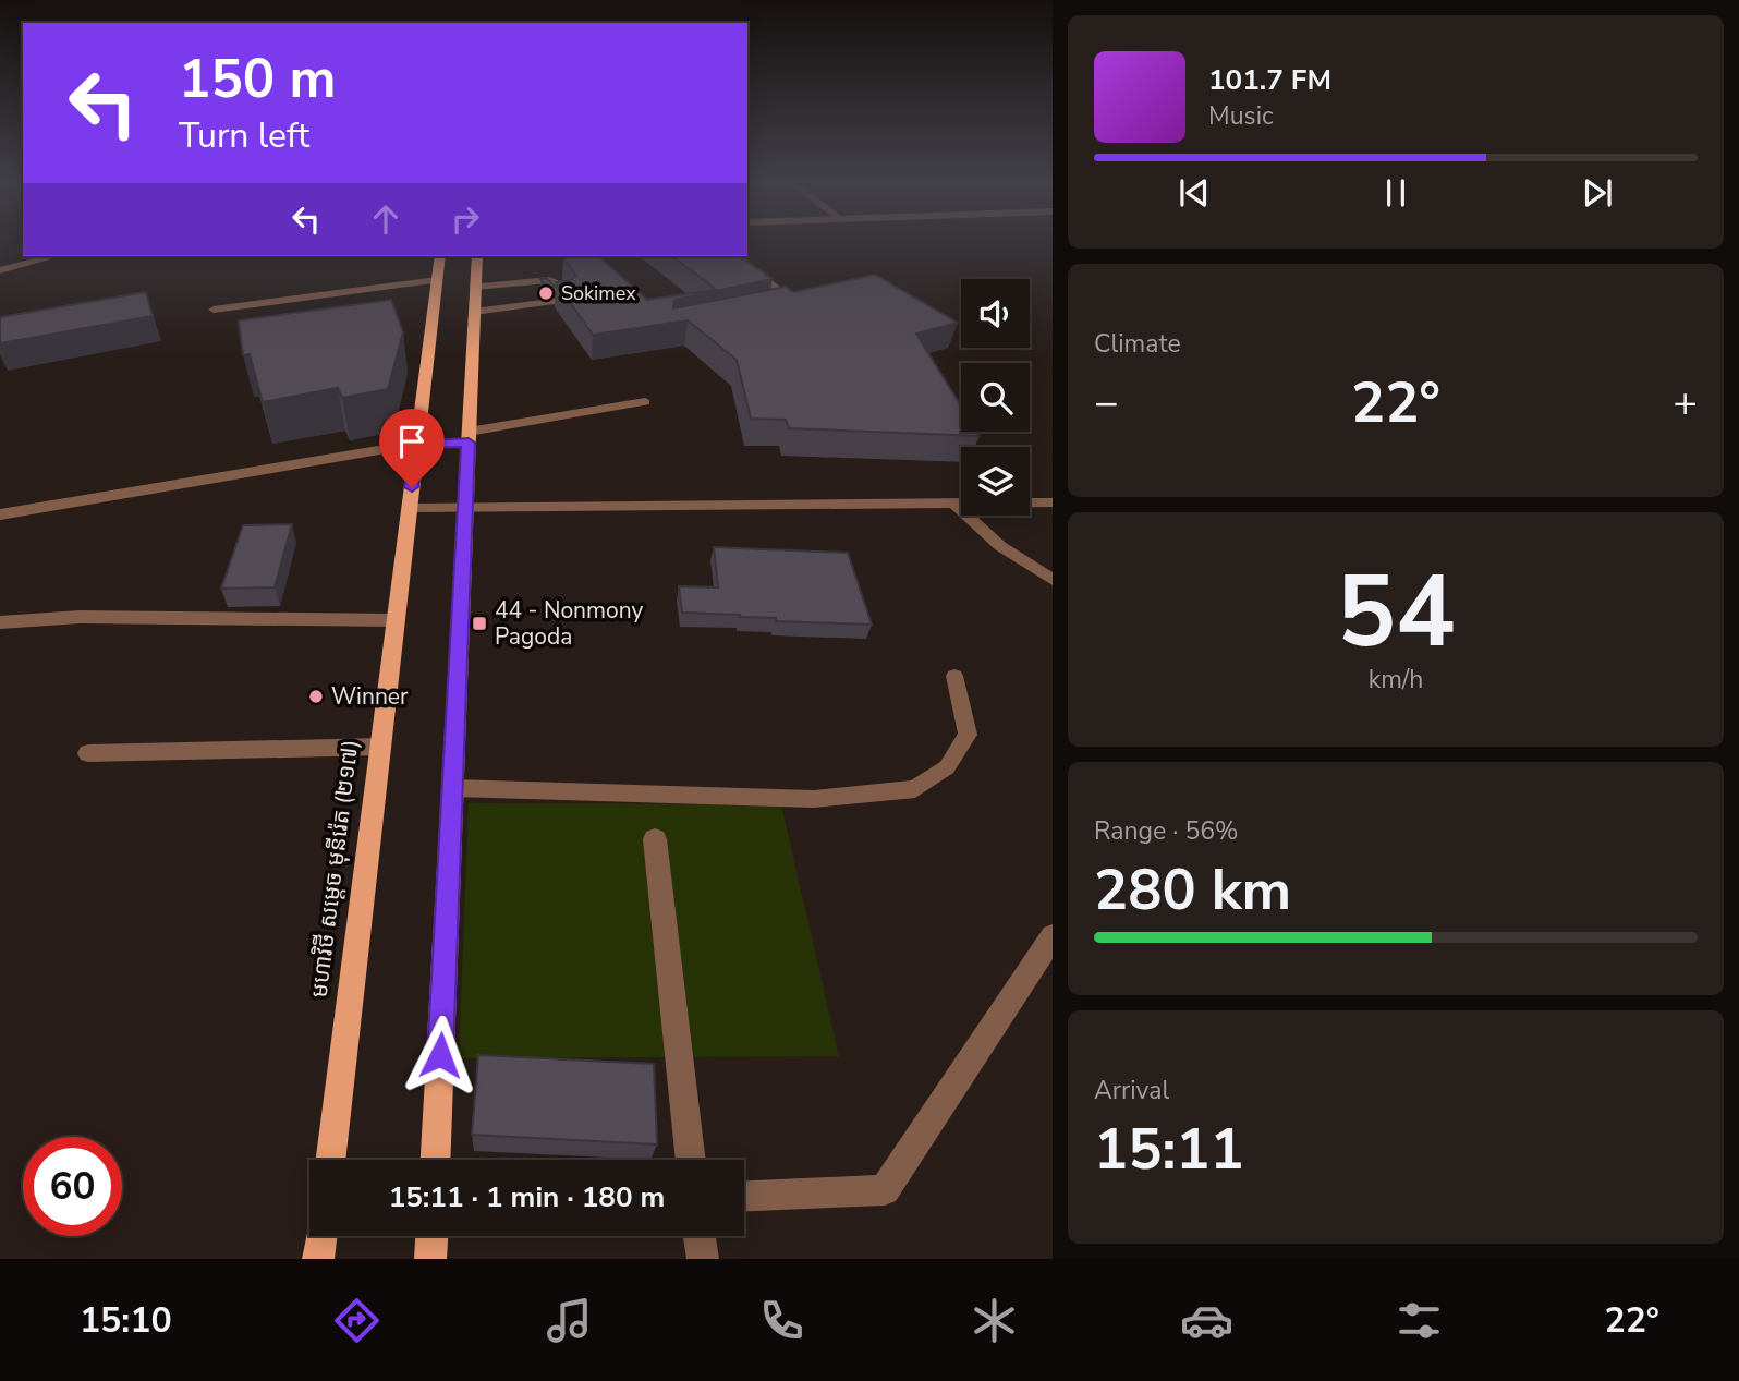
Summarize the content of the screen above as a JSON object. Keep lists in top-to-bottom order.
{
  "streets": {
    "main road": ["មហាវិថី សម្តេច មុនីរ៉េត (២១៧)"]
  },
  "places": {
    "other": ["Sokimex", "Winner"],
    "transit": ["44 - Nonmony Pagoda"]
  },
  "page": {
    "turn": ["150 m", "Turn left"],
    "song": ["101.7 FM", "Music"],
    "tile": [
      "Climate",
      ["54", "km/h"],
      ["Range · 56%", "280 km"],
      ["Arrival", "15:11"]
    ],
    "heat": ["−", "22°", "+"],
    "limit": "60",
    "trip": "15:11 · 1 min · 180 m",
    "tabs": ["15:10", "22°"]
  }
}
